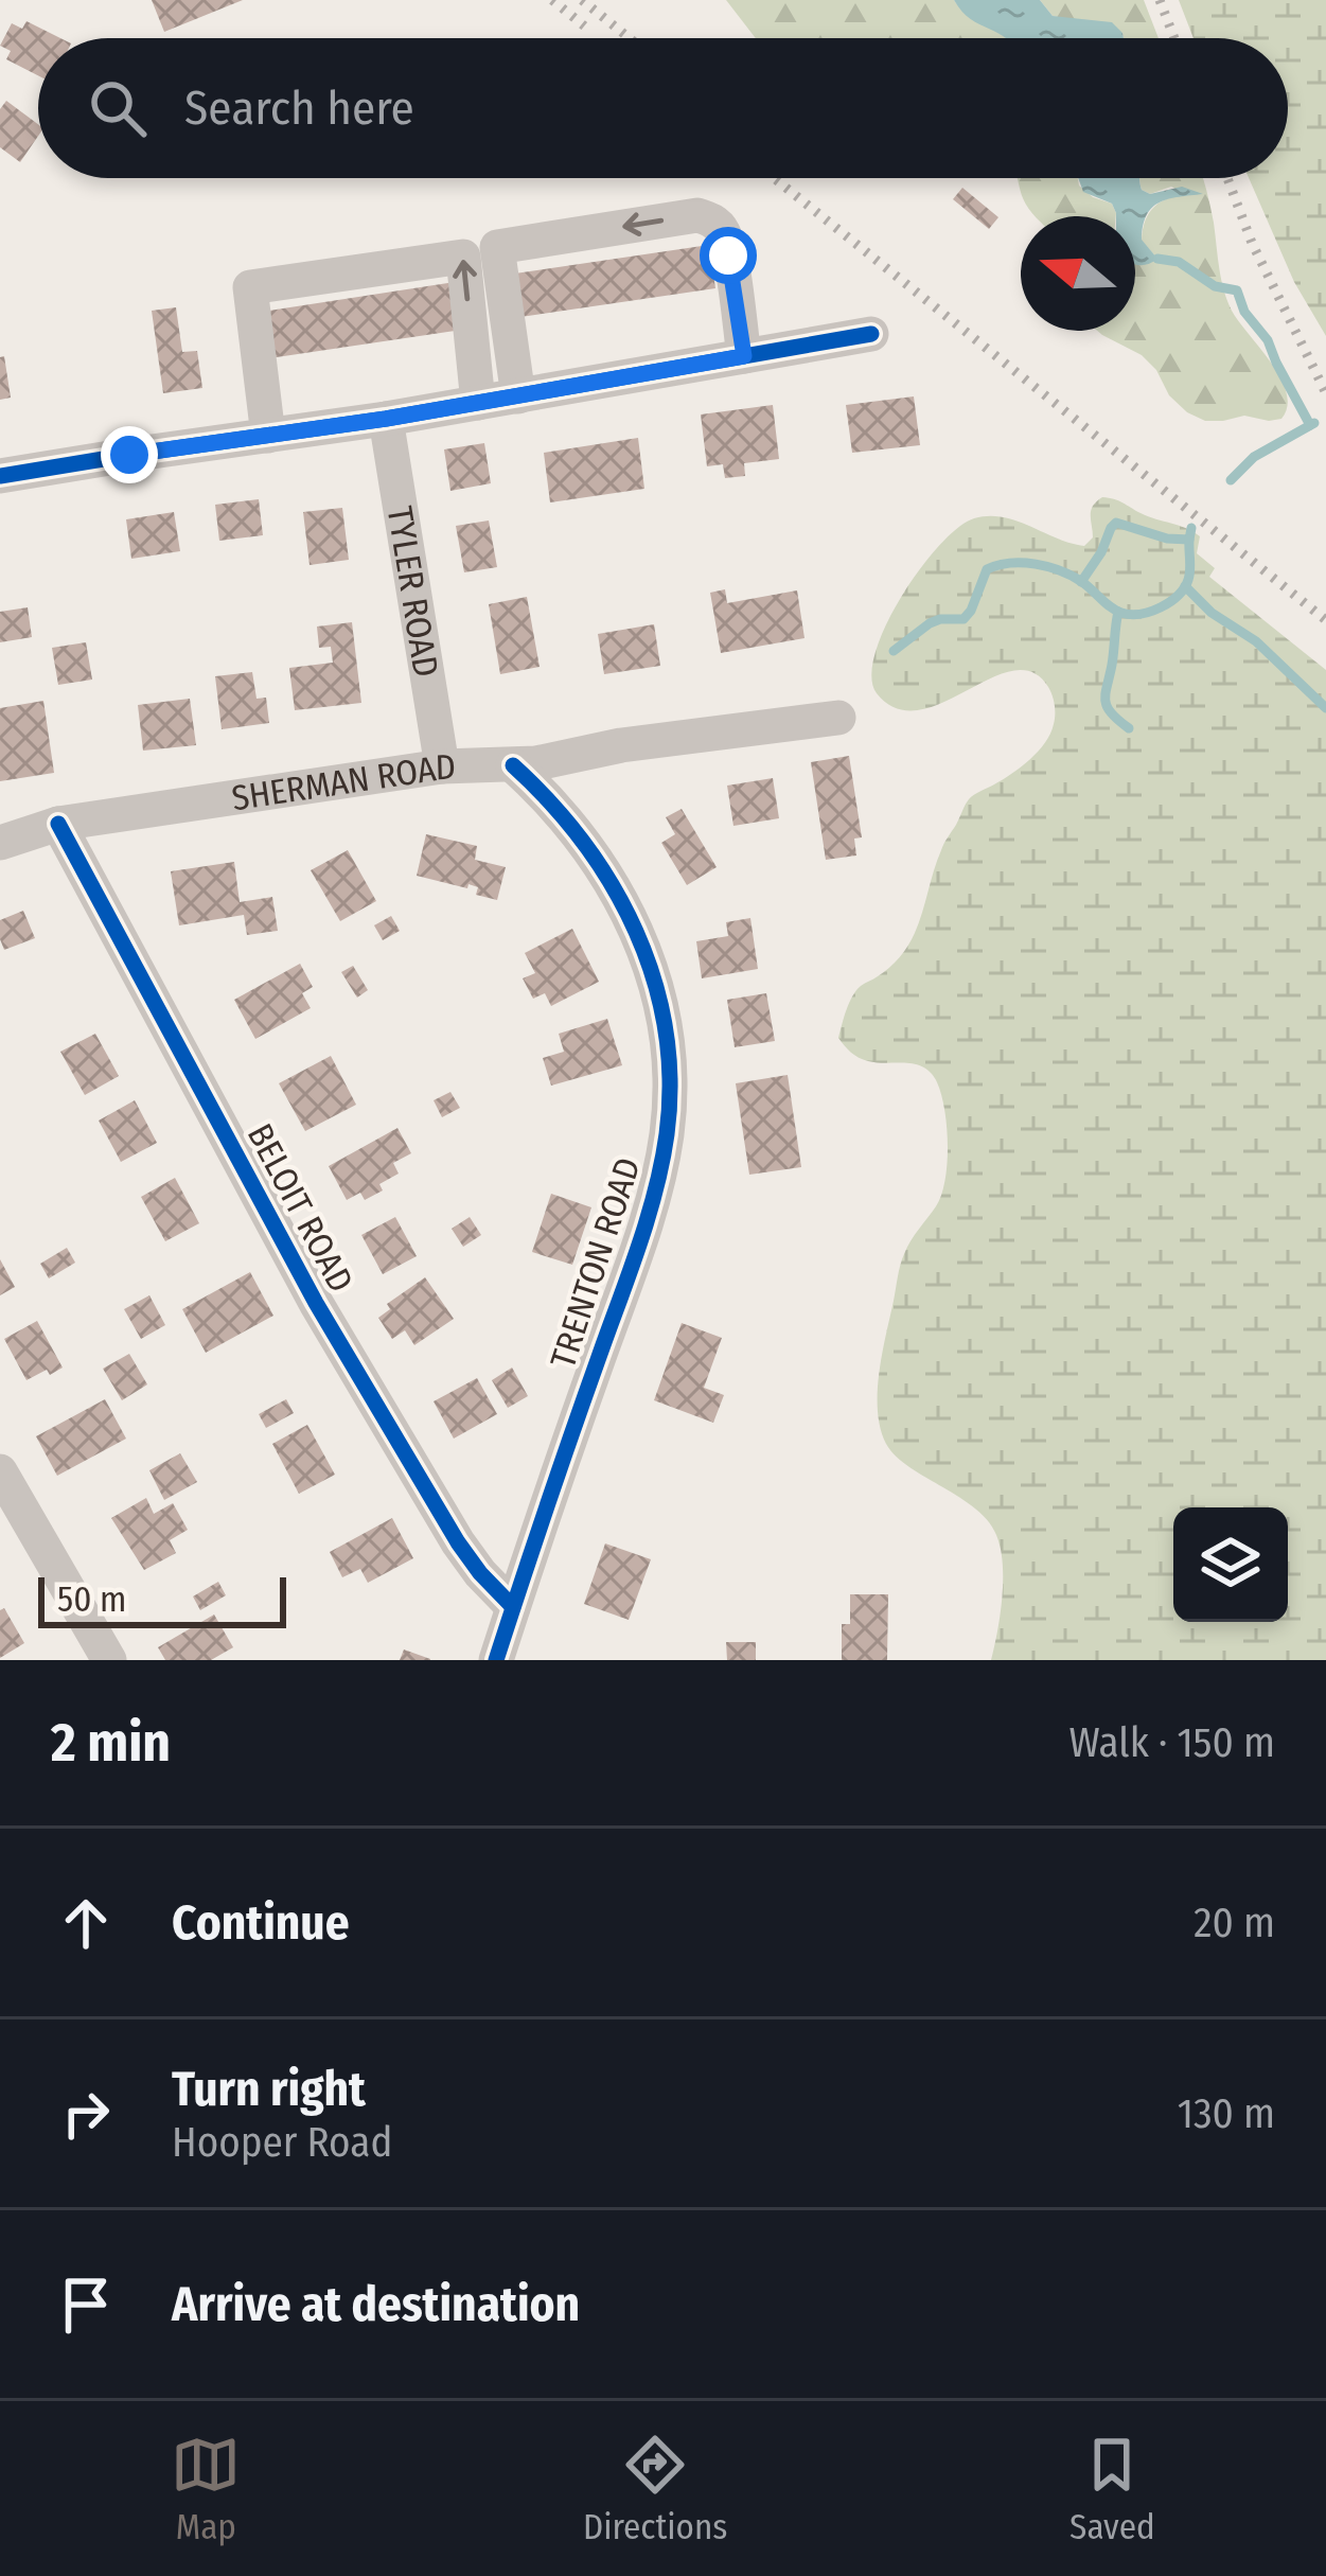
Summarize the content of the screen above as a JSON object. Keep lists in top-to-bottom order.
{
  "streets": {
    "street": [
      "TYLER ROAD",
      "SHERMAN ROAD",
      "BELOIT ROAD",
      "TRENTON ROAD"
    ]
  },
  "crossings": [
    ["TYLER ROAD", "SHERMAN ROAD"],
    ["SHERMAN ROAD", "BELOIT ROAD"],
    ["SHERMAN ROAD", "TRENTON ROAD"],
    ["BELOIT ROAD", "TRENTON ROAD"]
  ],
  "scale_bar": "50 m",
  "north": "left",
  "page": {
    "search": "Search here",
    "scale": "50 m",
    "heading": ["2 min", "Walk · 150 m"],
    "list": [
      ["Continue", "20 m"],
      ["Turn right", "Hooper Road", "130 m"],
      "Arrive at destination"
    ],
    "nav": ["Map", "Directions", "Saved"]
  }
}
